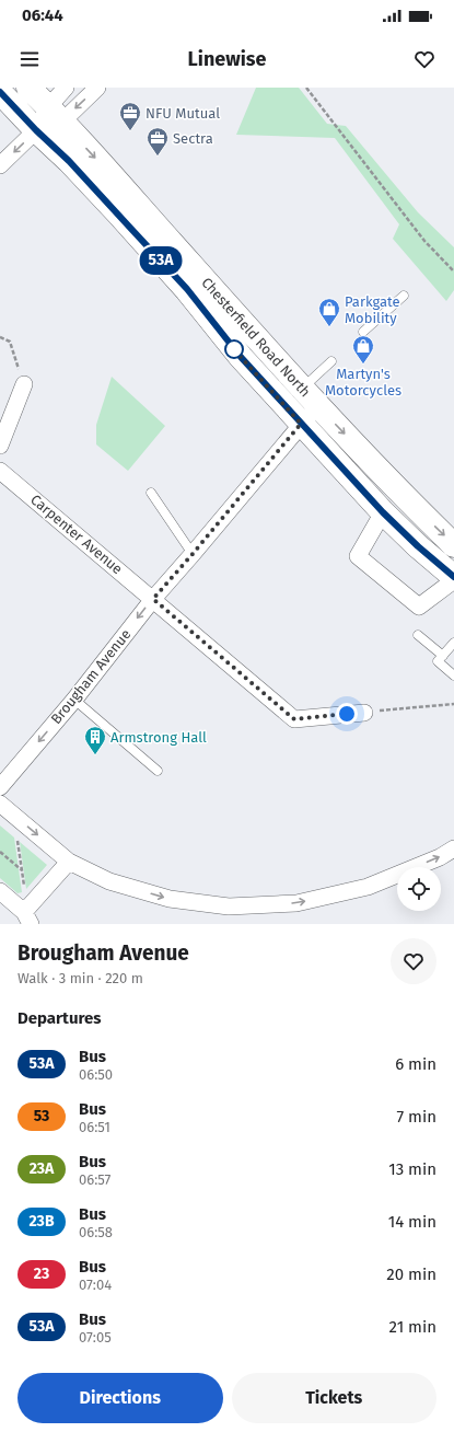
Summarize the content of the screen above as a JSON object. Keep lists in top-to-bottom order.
{
  "streets": {
    "main road": ["Chesterfield Road North"],
    "street": ["Carpenter Avenue", "Brougham Avenue"]
  },
  "crossings": [
    ["Chesterfield Road North", "Brougham Avenue"],
    ["Carpenter Avenue", "Brougham Avenue"]
  ],
  "one_way": ["Brougham Avenue"],
  "places": {
    "office": ["NFU Mutual", "Sectra"],
    "shop": ["Parkgate Mobility", "Martyn's Motorcycles"],
    "building": ["Armstrong Hall"]
  },
  "lines": ["bus line 53A"],
  "page": {
    "status": "06:44",
    "header": "Linewise",
    "on_map": "53A",
    "heading": [
      ["Brougham Avenue", "Walk · 3 min · 220 m"],
      "Departures"
    ],
    "list": [
      {
        "mark": "53A",
        "name": "Bus",
        "note": "06:50",
        "value": "6 min"
      },
      {
        "mark": "53",
        "name": "Bus",
        "note": "06:51",
        "value": "7 min"
      },
      {
        "mark": "23A",
        "name": "Bus",
        "note": "06:57",
        "value": "13 min"
      },
      {
        "mark": "23B",
        "name": "Bus",
        "note": "06:58",
        "value": "14 min"
      },
      {
        "mark": "23",
        "name": "Bus",
        "note": "07:04",
        "value": "20 min"
      },
      {
        "mark": "53A",
        "name": "Bus",
        "note": "07:05",
        "value": "21 min"
      }
    ],
    "buttons": ["Directions", "Tickets"]
  }
}
